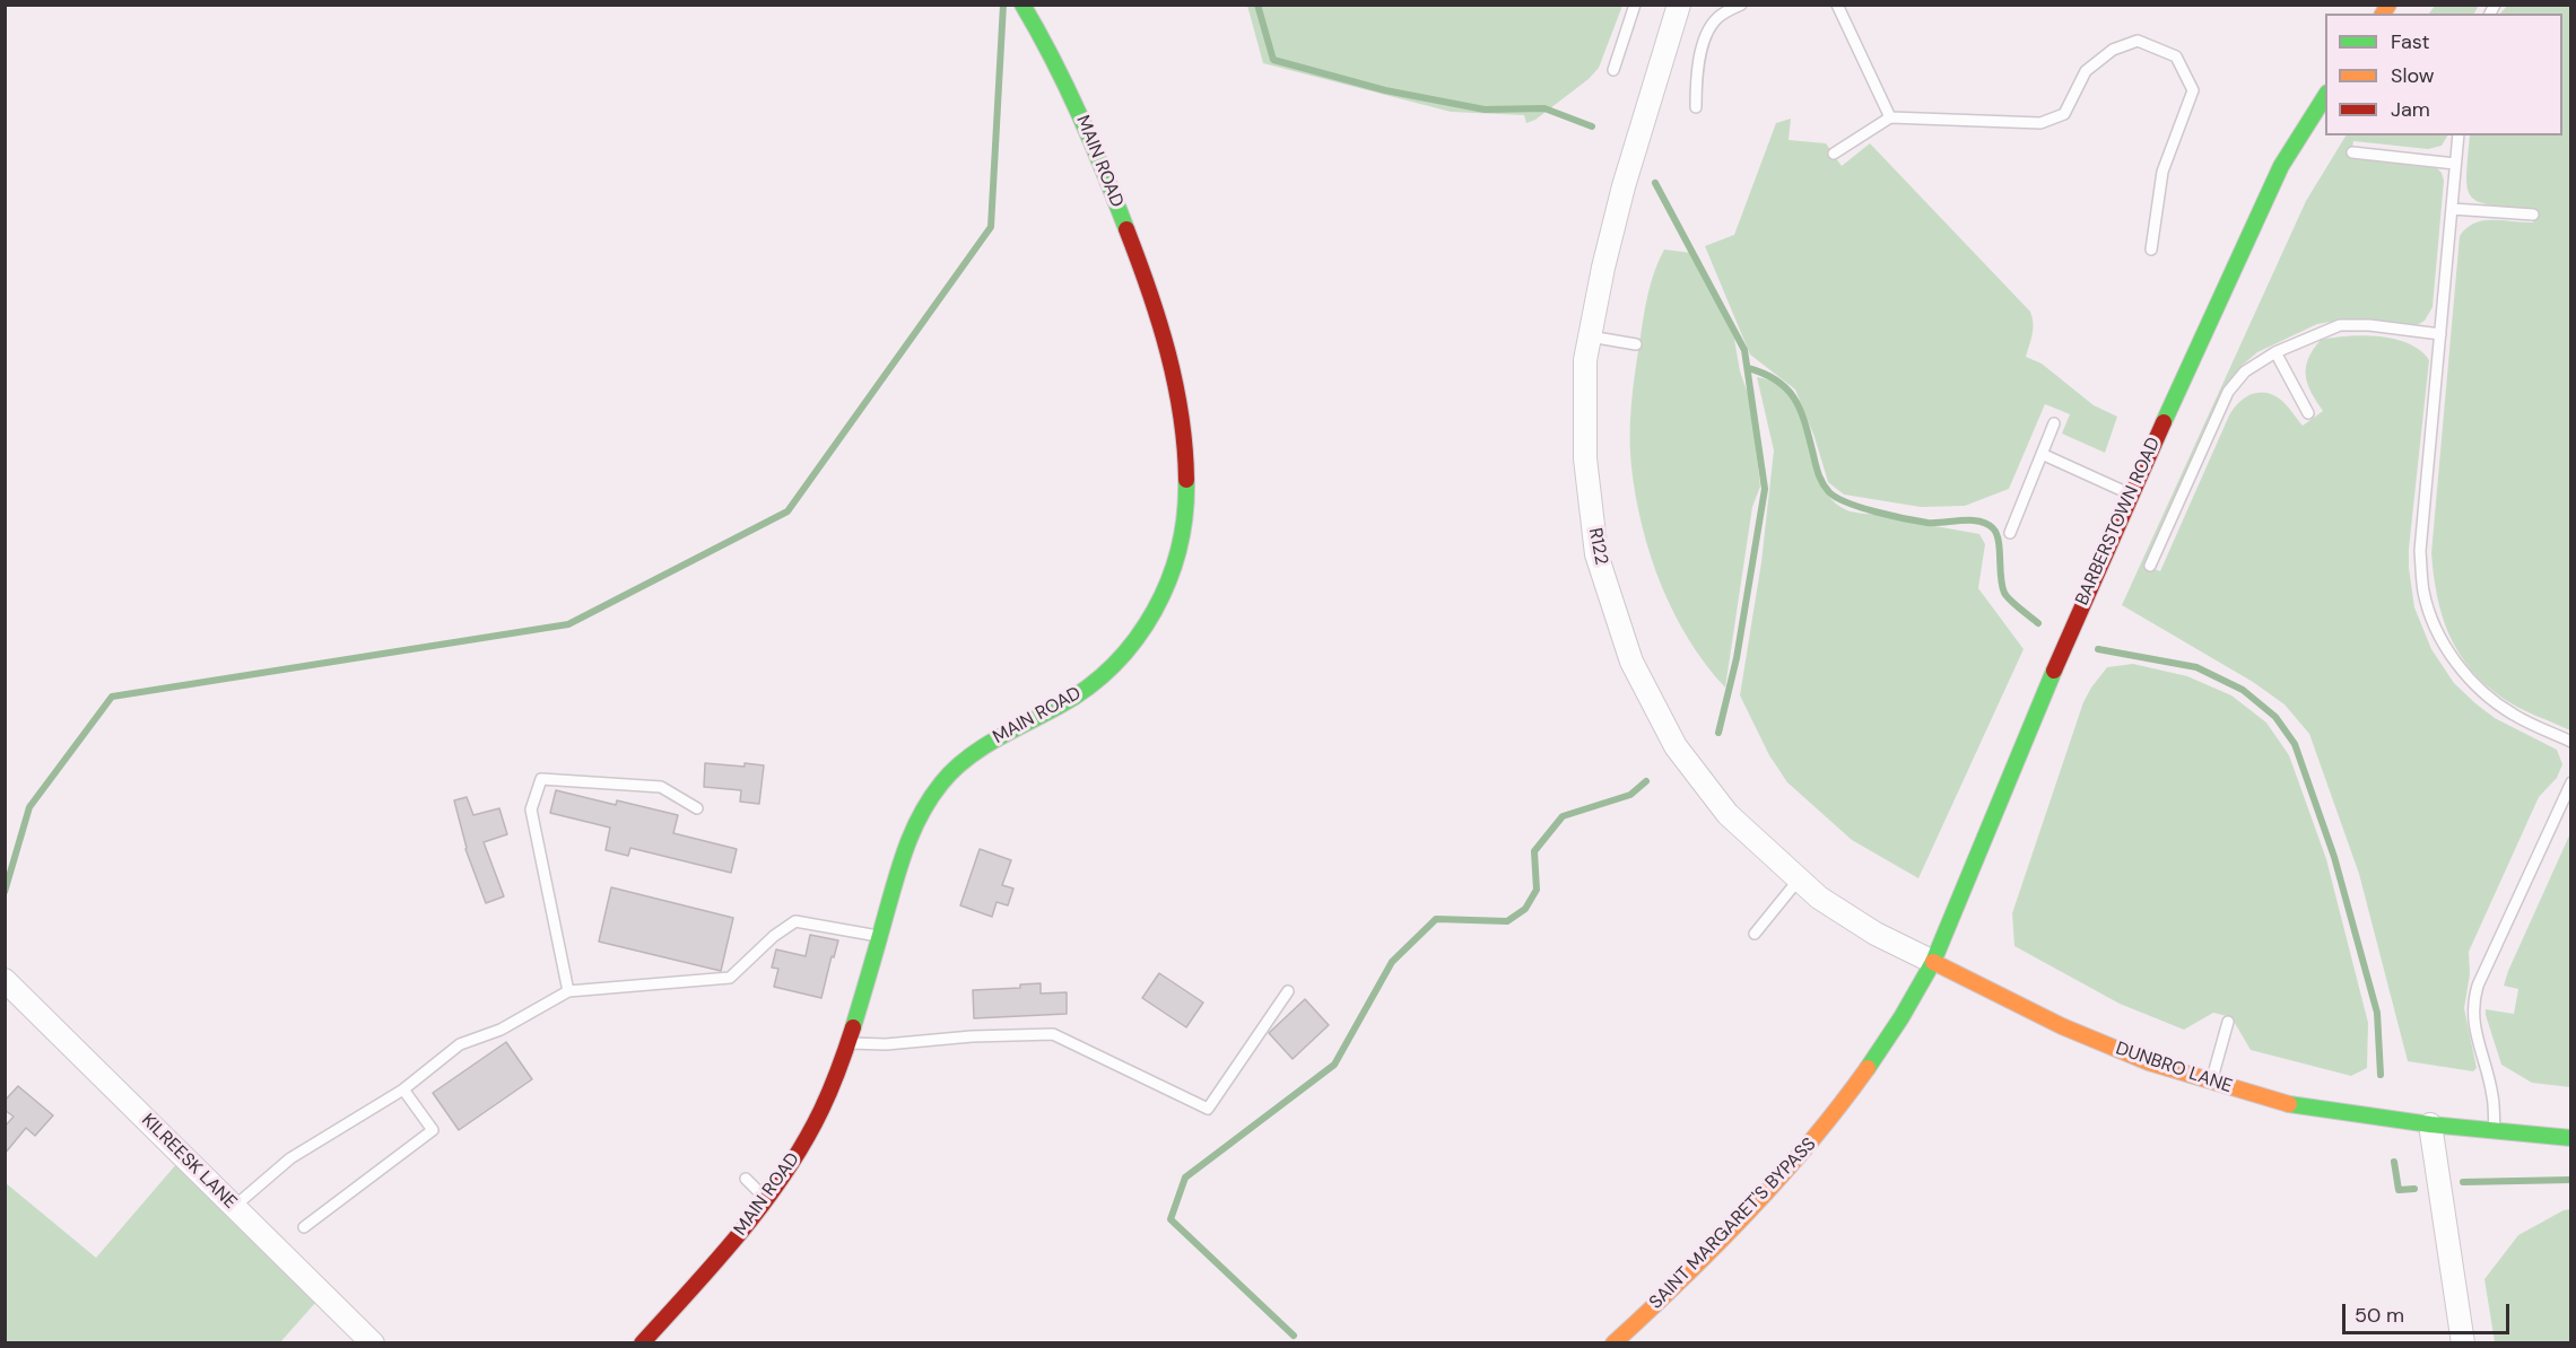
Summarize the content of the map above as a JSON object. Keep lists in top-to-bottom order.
{
  "streets": {
    "main road": [
      "MAIN ROAD",
      "BARBERSTOWN ROAD",
      "DUNBRO LANE",
      "SAINT MARGARET'S BYPASS"
    ],
    "street": ["R122", "KILREESK LANE"]
  },
  "crossings": [
    ["BARBERSTOWN ROAD", "R122"],
    ["BARBERSTOWN ROAD", "DUNBRO LANE"],
    ["BARBERSTOWN ROAD", "SAINT MARGARET'S BYPASS"],
    ["R122", "DUNBRO LANE"],
    ["R122", "SAINT MARGARET'S BYPASS"],
    ["DUNBRO LANE", "SAINT MARGARET'S BYPASS"]
  ],
  "legend": ["Fast", "Slow", "Jam"],
  "scale_bar": "50 m"
}
